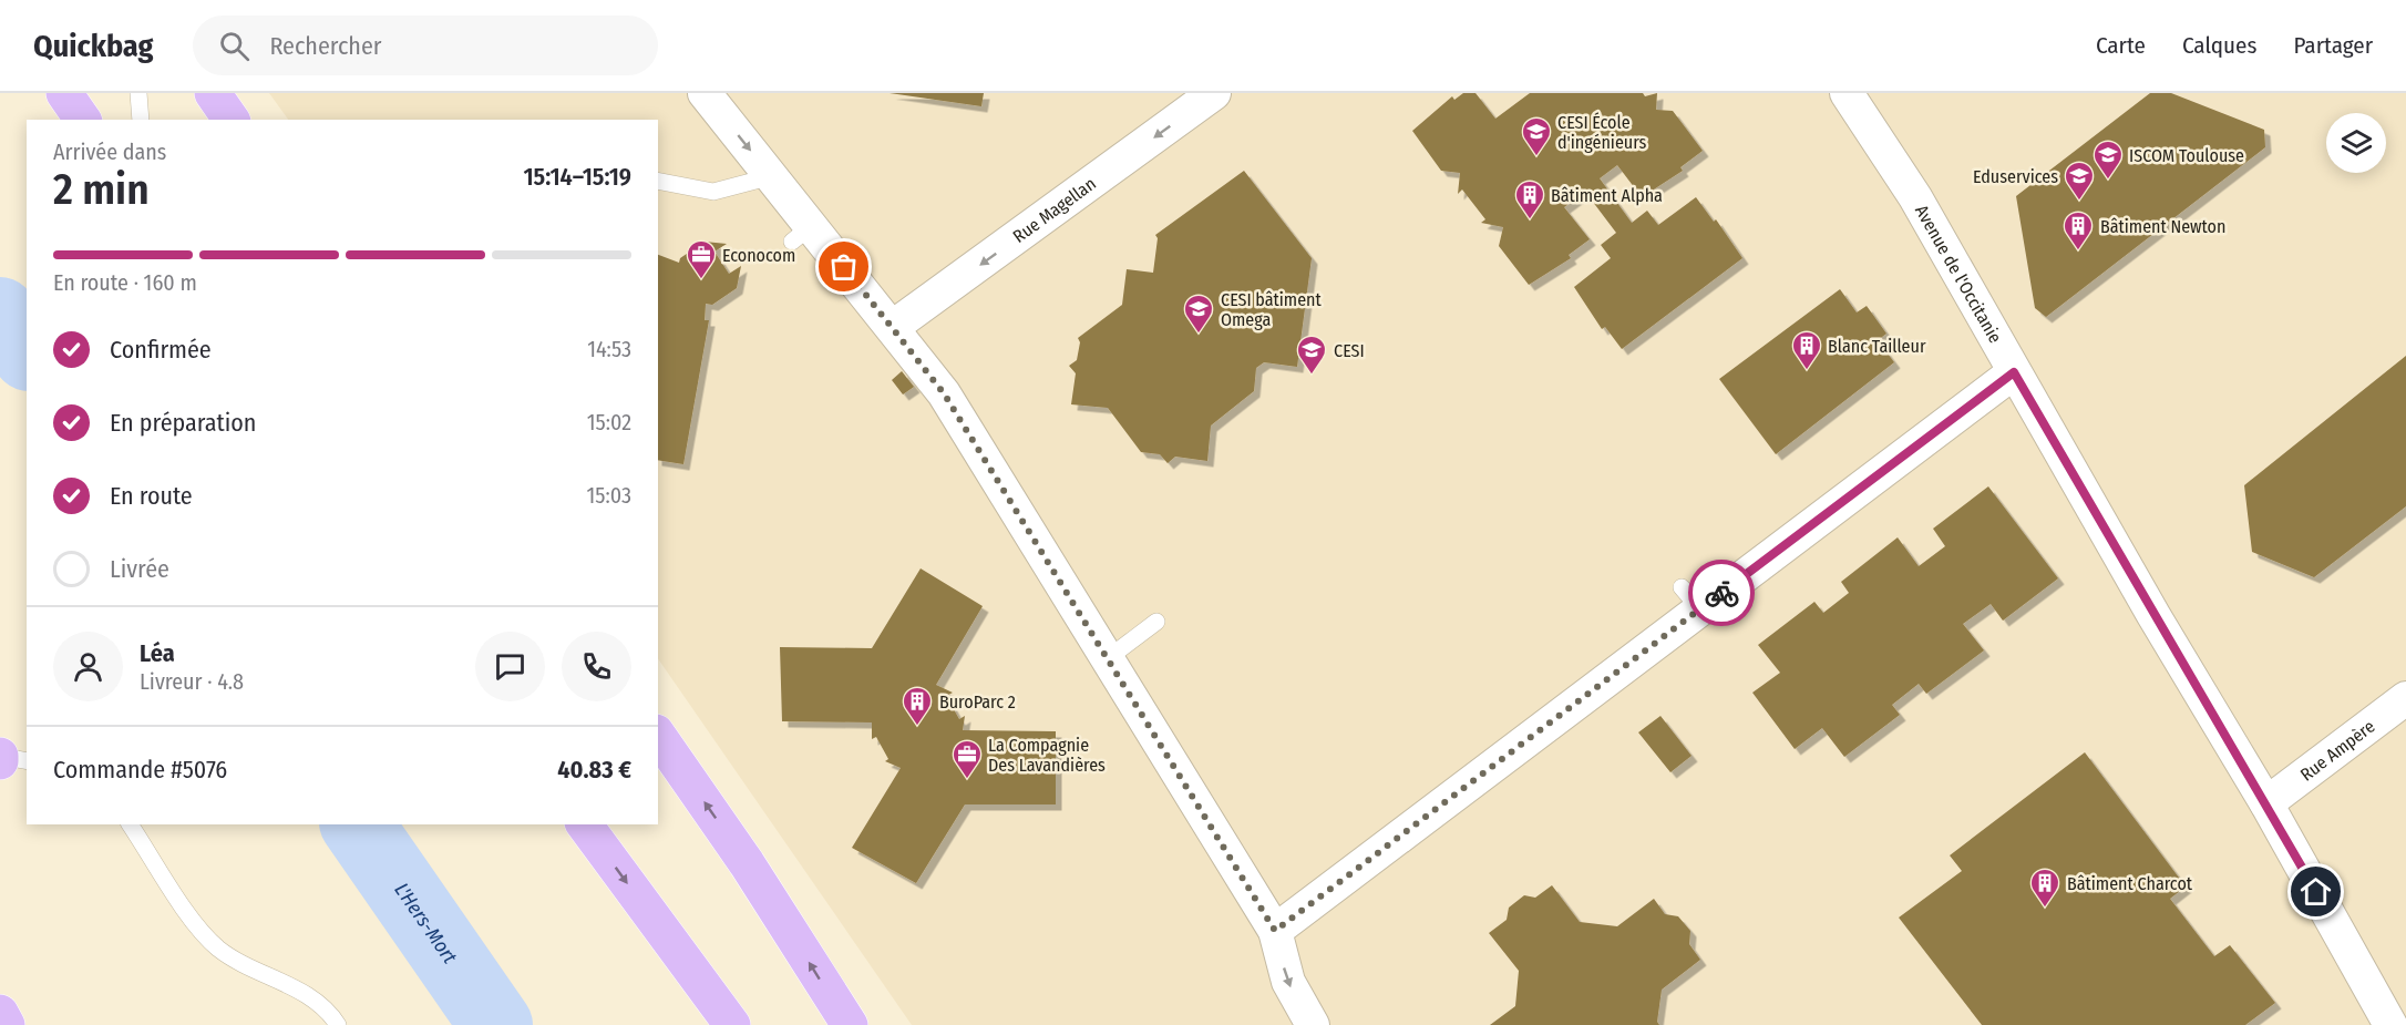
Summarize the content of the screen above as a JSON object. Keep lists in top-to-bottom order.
{
  "streets": {
    "street": ["Rue Magellan", "Avenue de l'Occitanie", "Rue Ampère"]
  },
  "crossings": [
    ["Avenue de l'Occitanie", "Rue Ampère"]
  ],
  "one_way": ["Rue Magellan"],
  "water": ["L'Hers-Mort"],
  "places": {
    "school or university": [
      "CESI École d'ingénieurs",
      "ISCOM Toulouse",
      "Eduservices",
      "CESI bâtiment Omega",
      "CESI"
    ],
    "building": [
      "Bâtiment Alpha",
      "Bâtiment Newton",
      "Blanc Tailleur",
      "BuroParc 2",
      "Bâtiment Charcot"
    ],
    "office": ["Econocom", "La Compagnie Des Lavandières"]
  },
  "page": {
    "header": "Quickbag",
    "search": "Rechercher",
    "nav": ["Carte", "Calques", "Partager"],
    "heading": ["2 min", "Arrivée dans", "15:14–15:19"],
    "panel": [
      "Léa",
      "Livreur · 4.8",
      "Commande #5076",
      "40.83 €"
    ],
    "bar": "En route · 160 m",
    "list": [
      ["Confirmée", "14:53"],
      ["En préparation", "15:02"],
      ["En route", "15:03"],
      "Livrée"
    ]
  }
}
